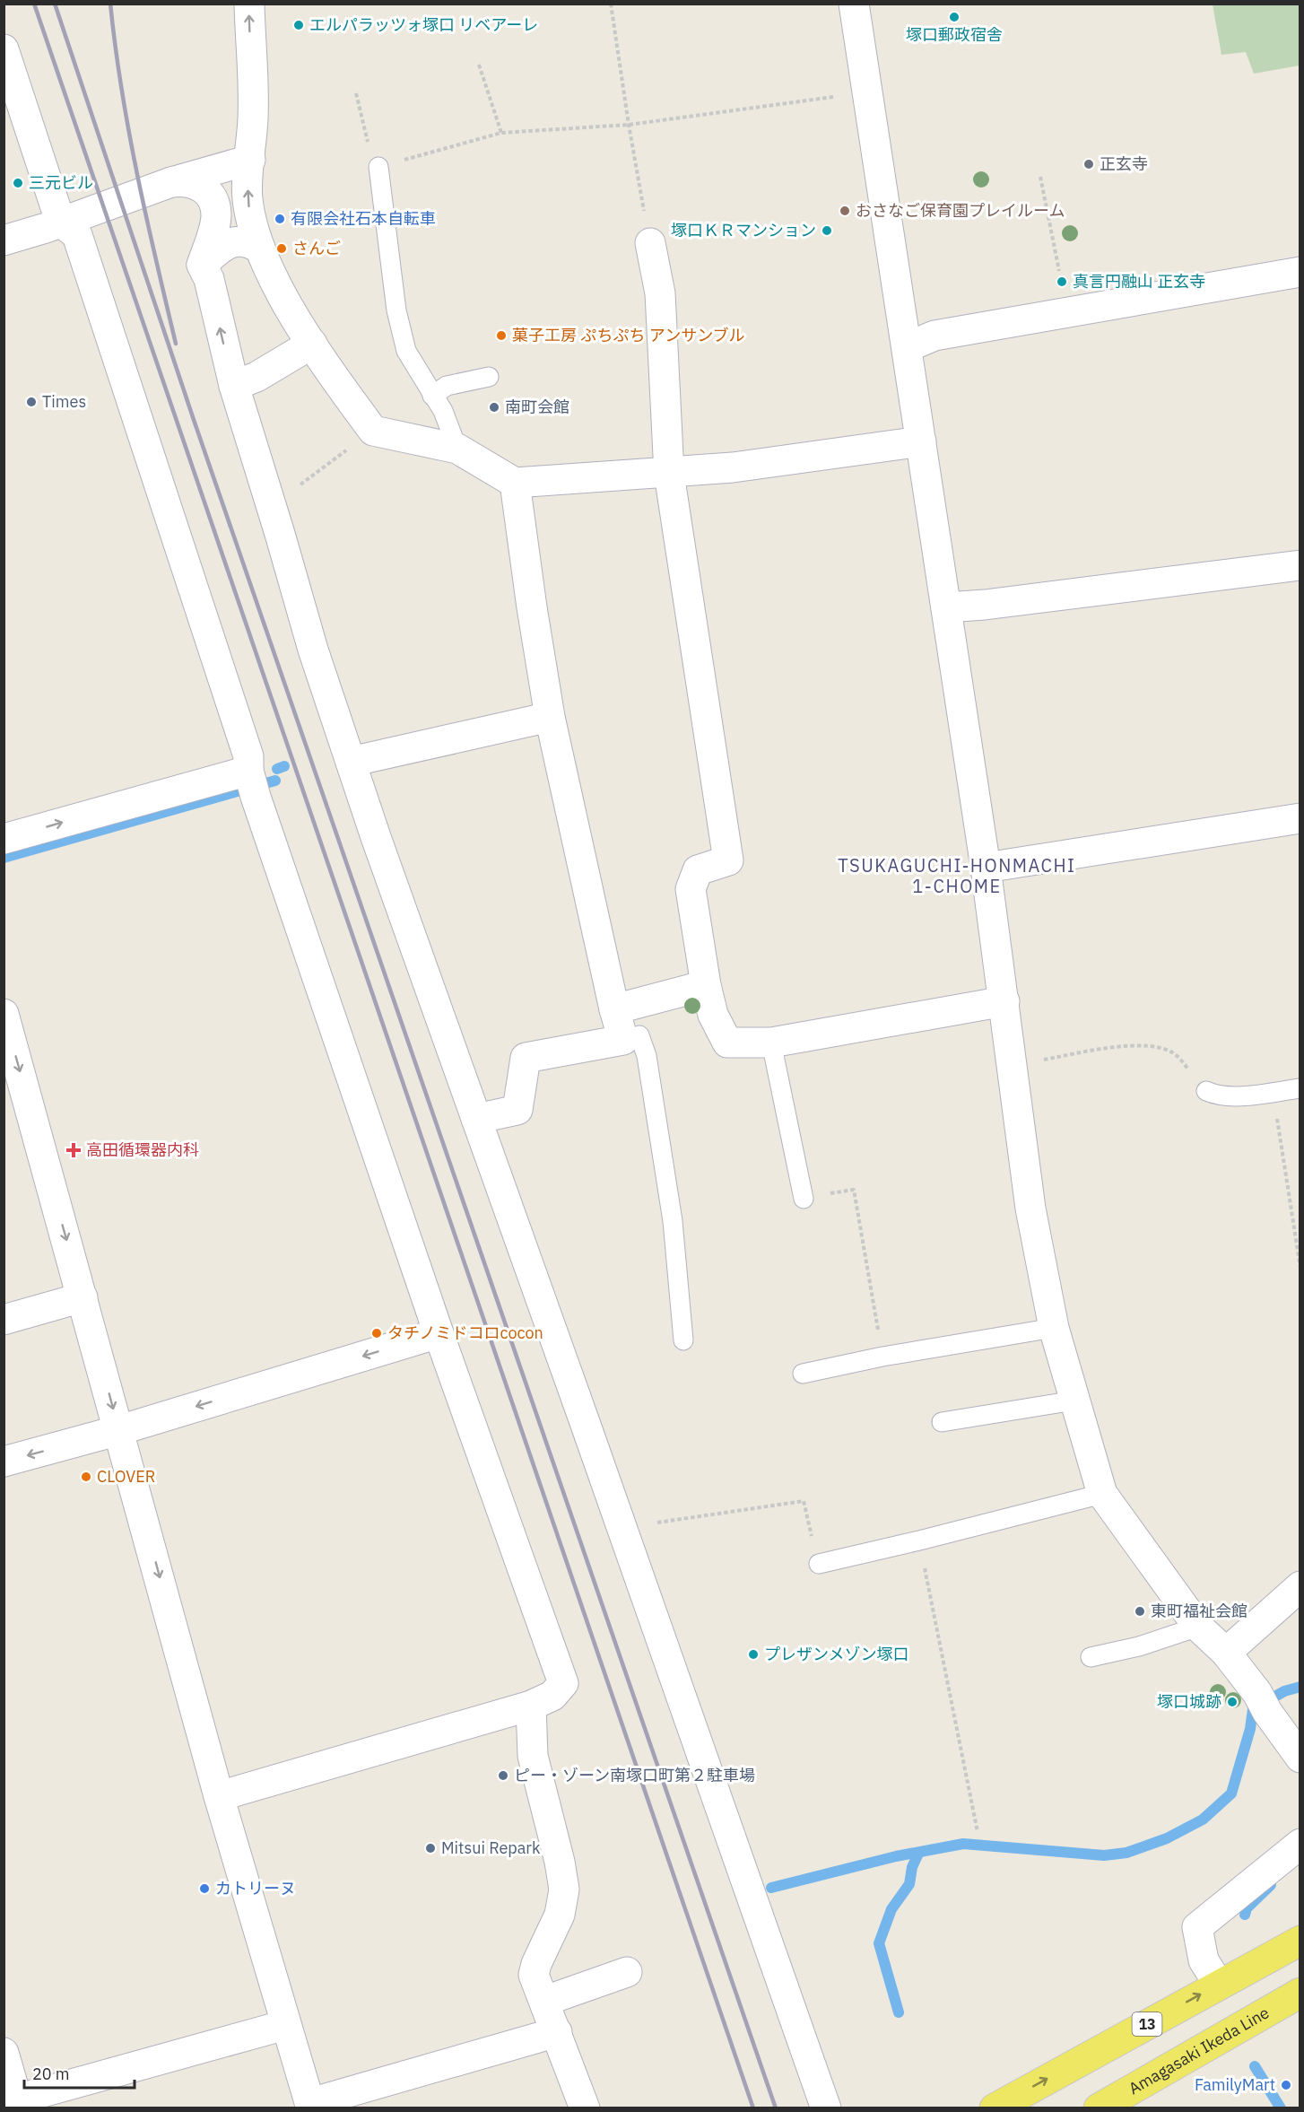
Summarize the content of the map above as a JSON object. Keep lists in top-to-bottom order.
{
  "streets": {
    "main road": ["13", "Amagasaki Ikeda Line"]
  },
  "districts": ["TSUKAGUCHI-HONMACHI 1-CHOME"],
  "places": {
    "other": [
      "塚口郵政宿舎",
      "エルパラッツォ塚口 リベアーレ",
      "正玄寺",
      "三元ビル",
      "おさなご保育園プレイルーム",
      "有限会社石本自転車",
      "塚口ＫＲマンション",
      "さんご",
      "真言円融山 正玄寺",
      "菓子工房 ぷちぷち アンサンブル",
      "Times",
      "南町会館",
      "タチノミドコロcocon",
      "CLOVER",
      "東町福祉会館",
      "プレザンメゾン塚口",
      "塚口城跡",
      "ピー・ゾーン南塚口町第２駐車場",
      "Mitsui Repark",
      "カトリーヌ",
      "FamilyMart"
    ],
    "health": ["高田循環器内科"]
  },
  "scale_bar": "20 m"
}
